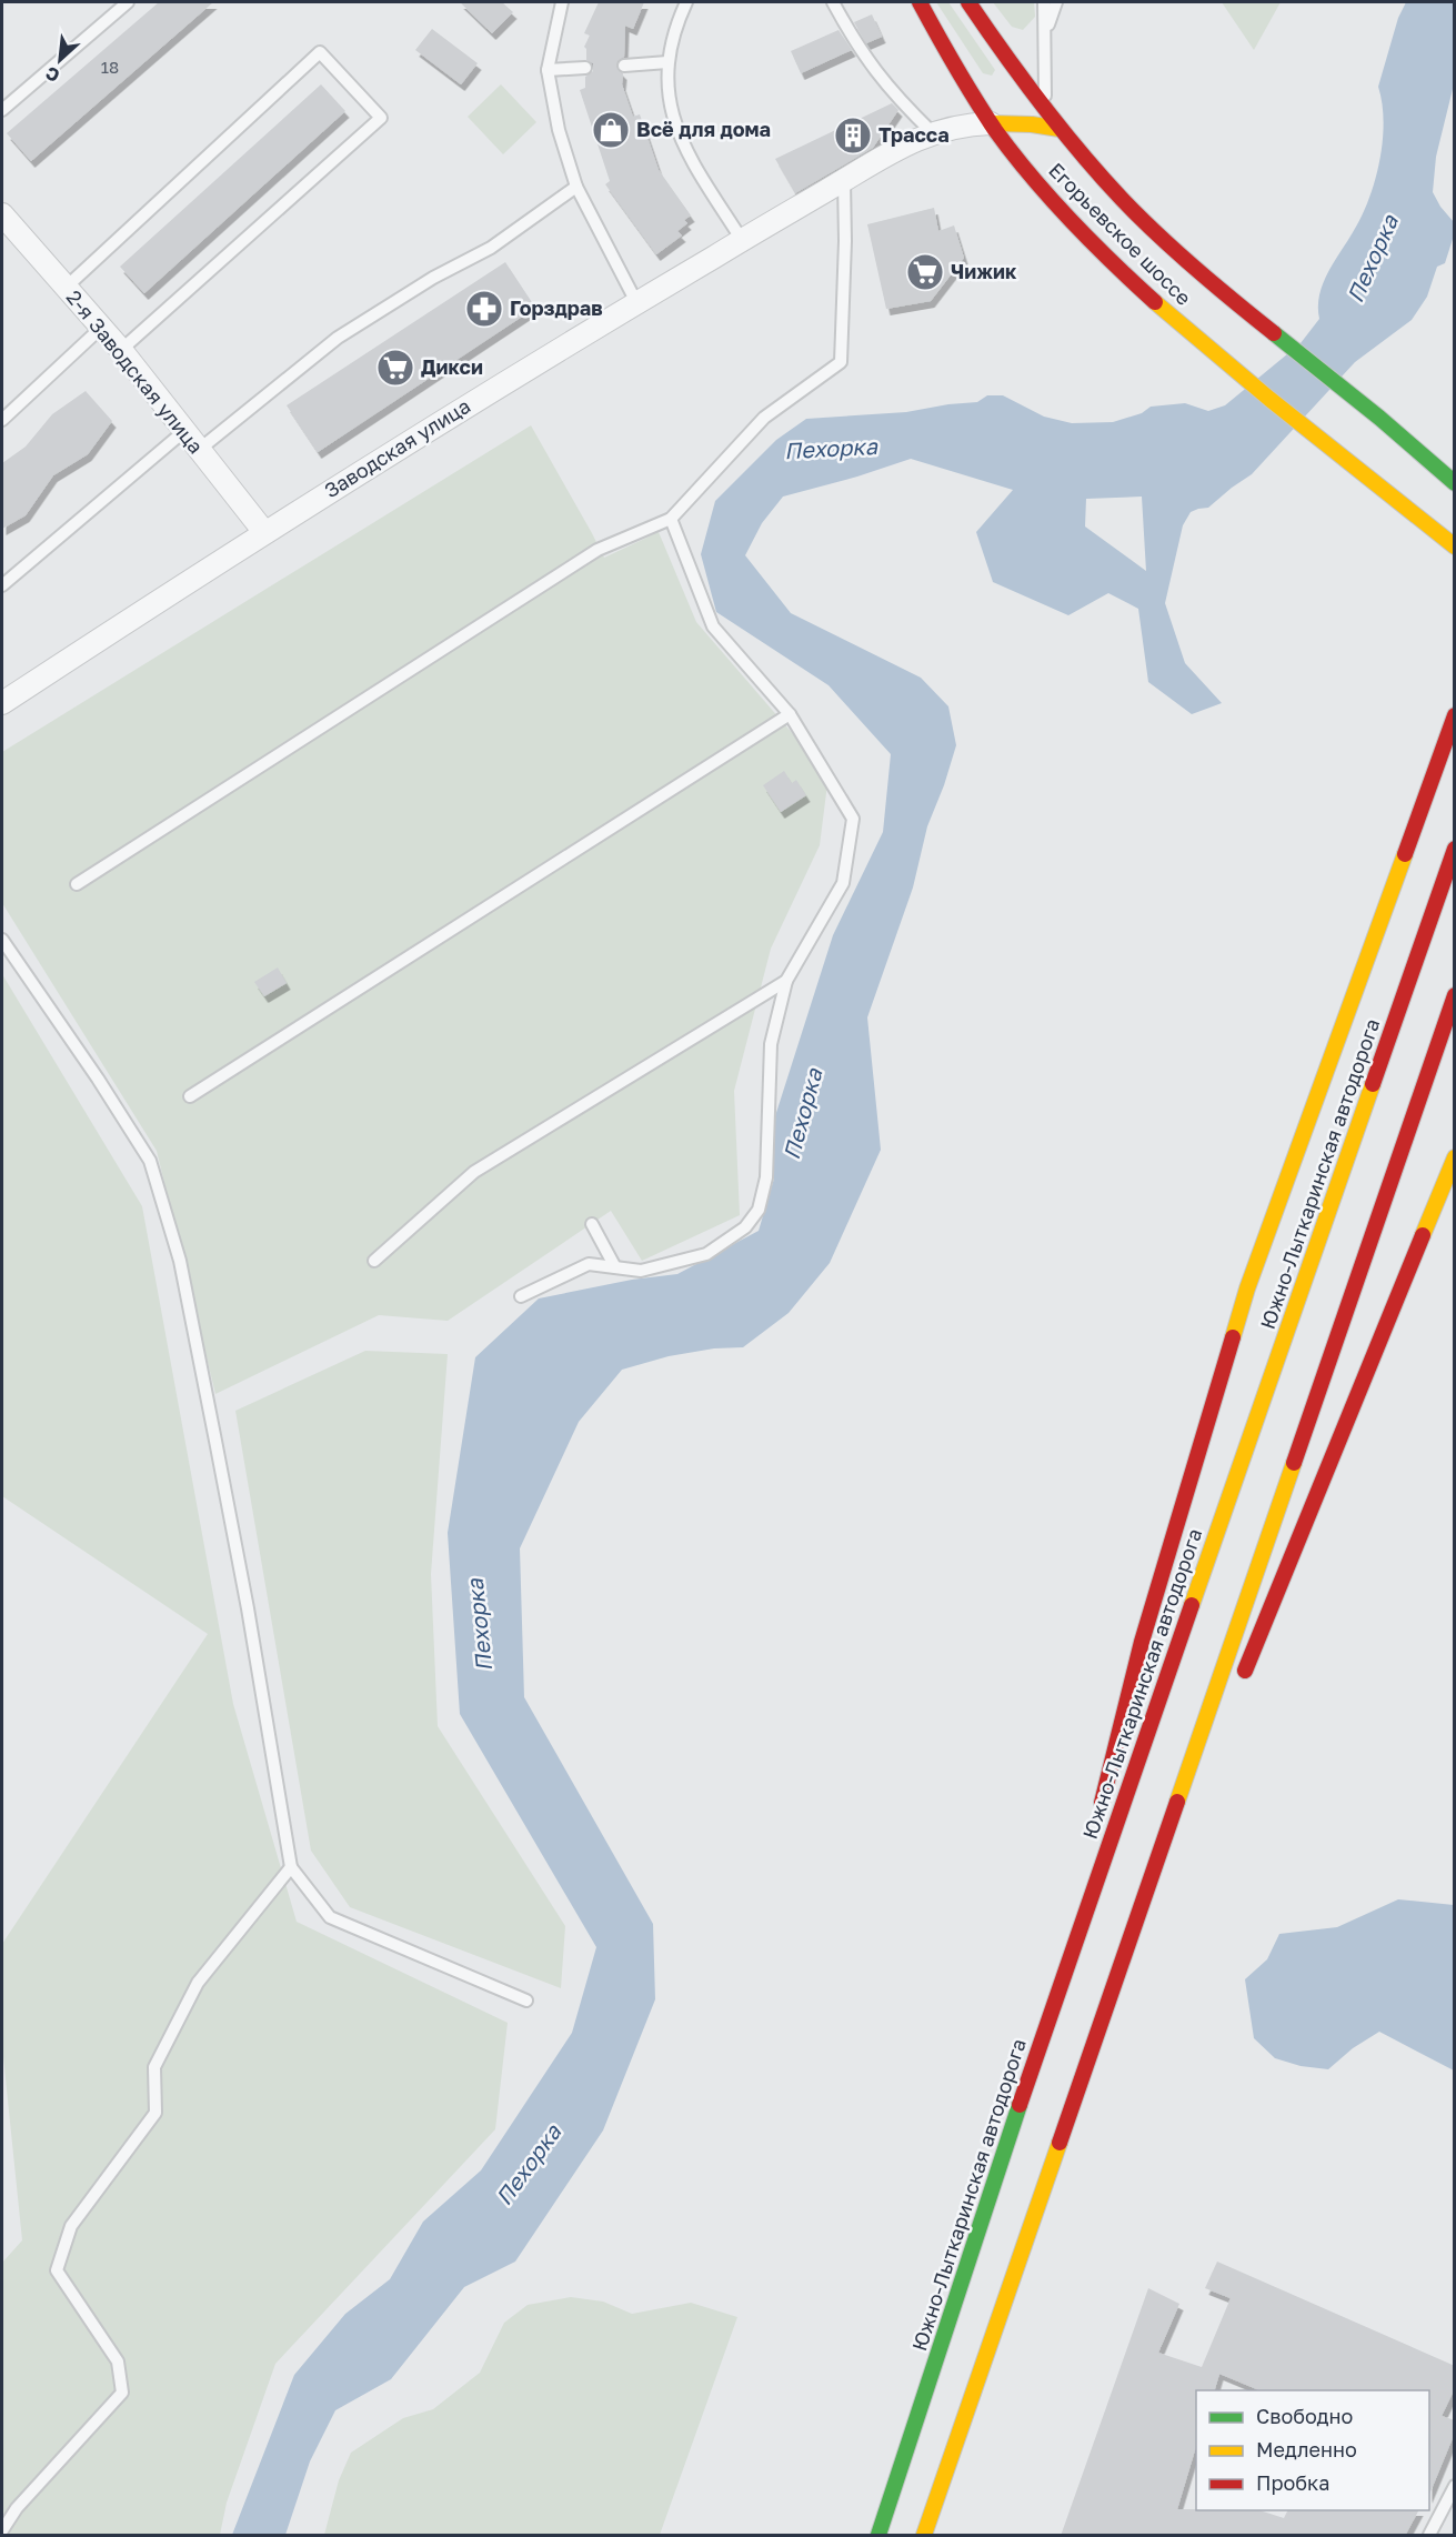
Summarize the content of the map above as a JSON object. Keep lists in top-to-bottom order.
{
  "streets": {
    "main road": ["Егорьевское шоссе", "Заводская улица", "Южно-Лыткаринская автодорога"],
    "street": ["2-я Заводская улица"]
  },
  "crossings": [
    ["Егорьевское шоссе", "Заводская улица"],
    ["2-я Заводская улица", "Заводская улица"]
  ],
  "water": ["Пехорка"],
  "places": {
    "shop": ["Всё для дома"],
    "building": ["Трасса"],
    "supermarket": ["Чижик", "Дикси"],
    "pharmacy": ["Горздрав"]
  },
  "house_numbers": ["18"],
  "legend": ["Свободно", "Медленно", "Пробка"],
  "north": "bottom left"
}
